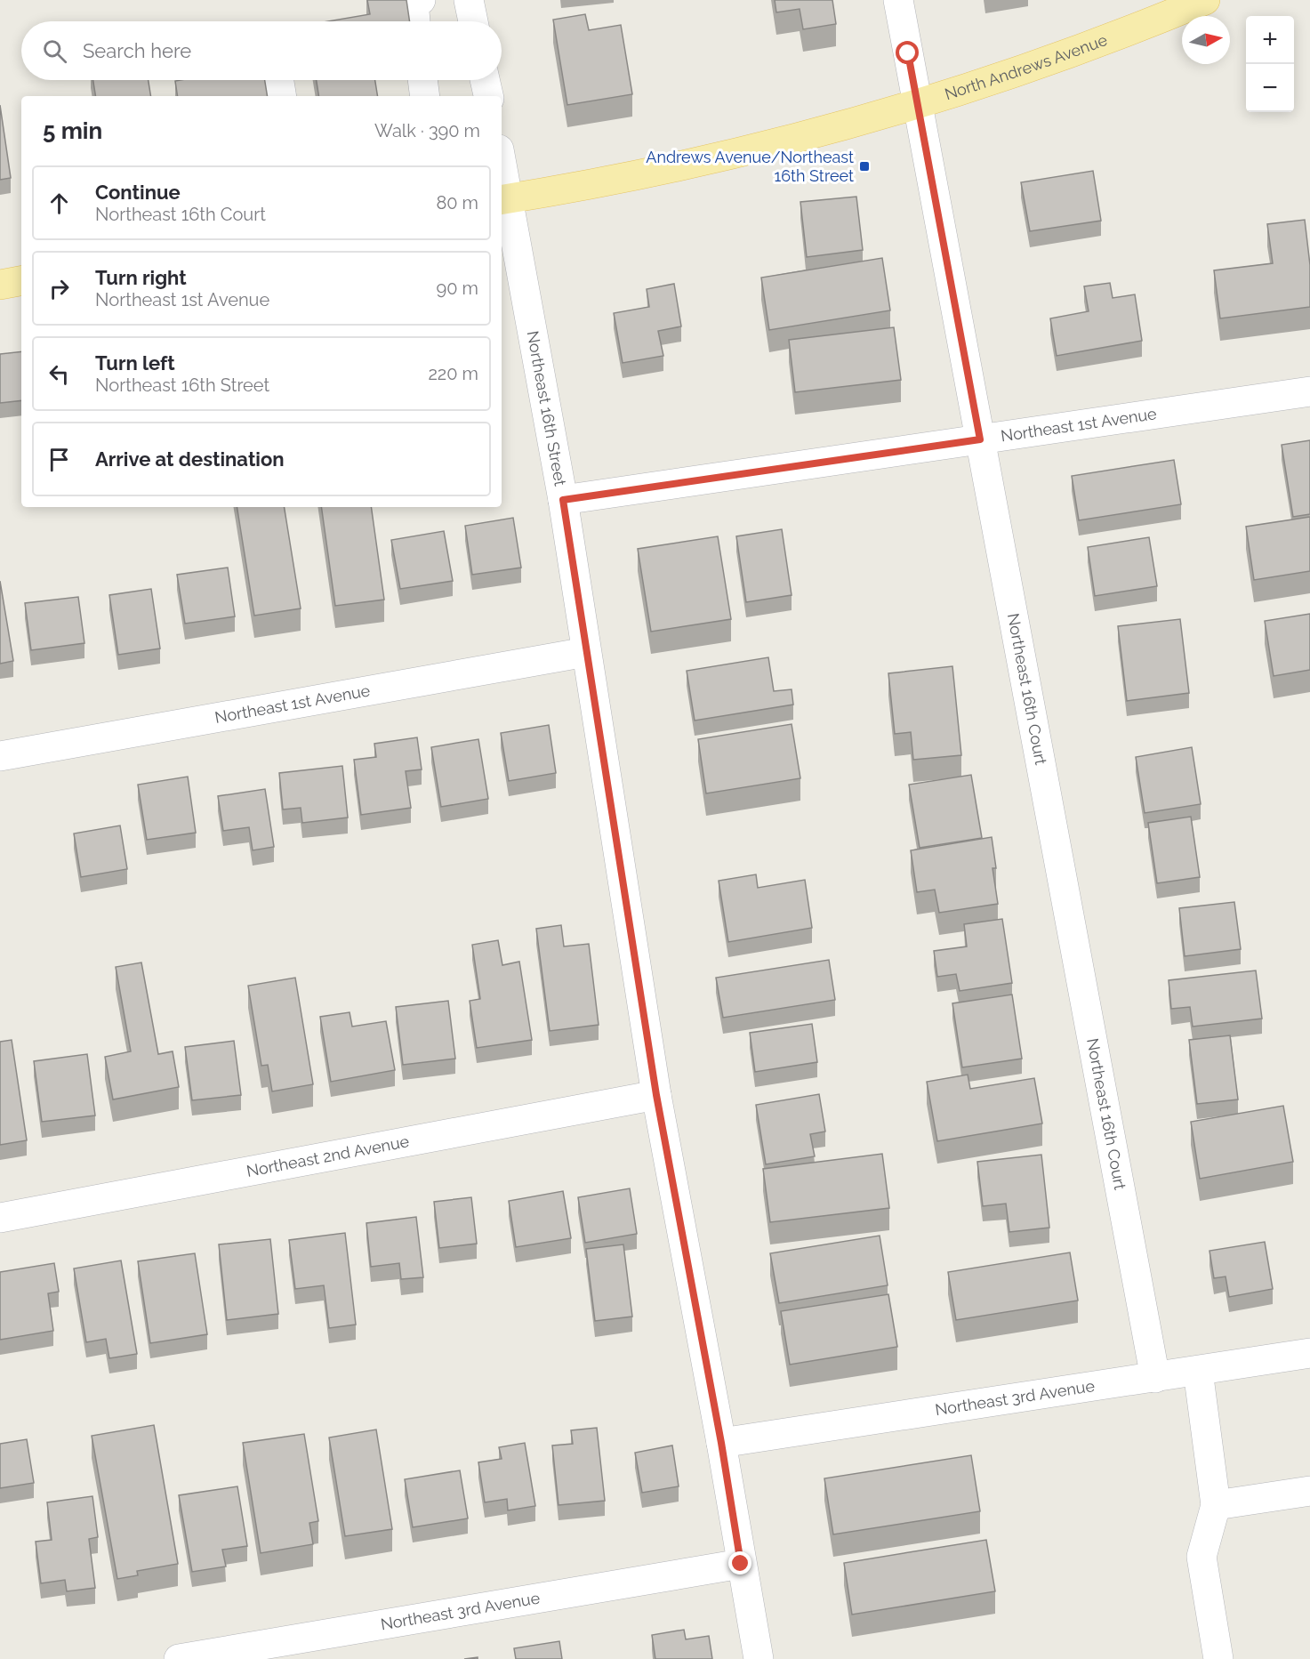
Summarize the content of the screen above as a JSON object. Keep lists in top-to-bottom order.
{
  "streets": {
    "main road": ["North Andrews Avenue"],
    "street": [
      "Northeast 16th Street",
      "Northeast 1st Avenue",
      "Northeast 16th Court",
      "Northeast 2nd Avenue",
      "Northeast 3rd Avenue"
    ]
  },
  "crossings": [
    ["North Andrews Avenue", "Northeast 16th Street"],
    ["North Andrews Avenue", "Northeast 16th Court"],
    ["Northeast 16th Street", "Northeast 1st Avenue"],
    ["Northeast 16th Street", "Northeast 2nd Avenue"],
    ["Northeast 16th Street", "Northeast 3rd Avenue"],
    ["Northeast 1st Avenue", "Northeast 16th Court"],
    ["Northeast 16th Court", "Northeast 3rd Avenue"]
  ],
  "places": {
    "transit": ["Andrews Avenue/Northeast 16th Street"]
  },
  "north": "right",
  "page": {
    "map_buttons": ["+", "−"],
    "search": "Search here",
    "heading": ["5 min", "Walk · 390 m"],
    "list": [
      ["Continue", "Northeast 16th Court", "80 m"],
      ["Turn right", "Northeast 1st Avenue", "90 m"],
      ["Turn left", "Northeast 16th Street", "220 m"],
      "Arrive at destination"
    ]
  }
}
